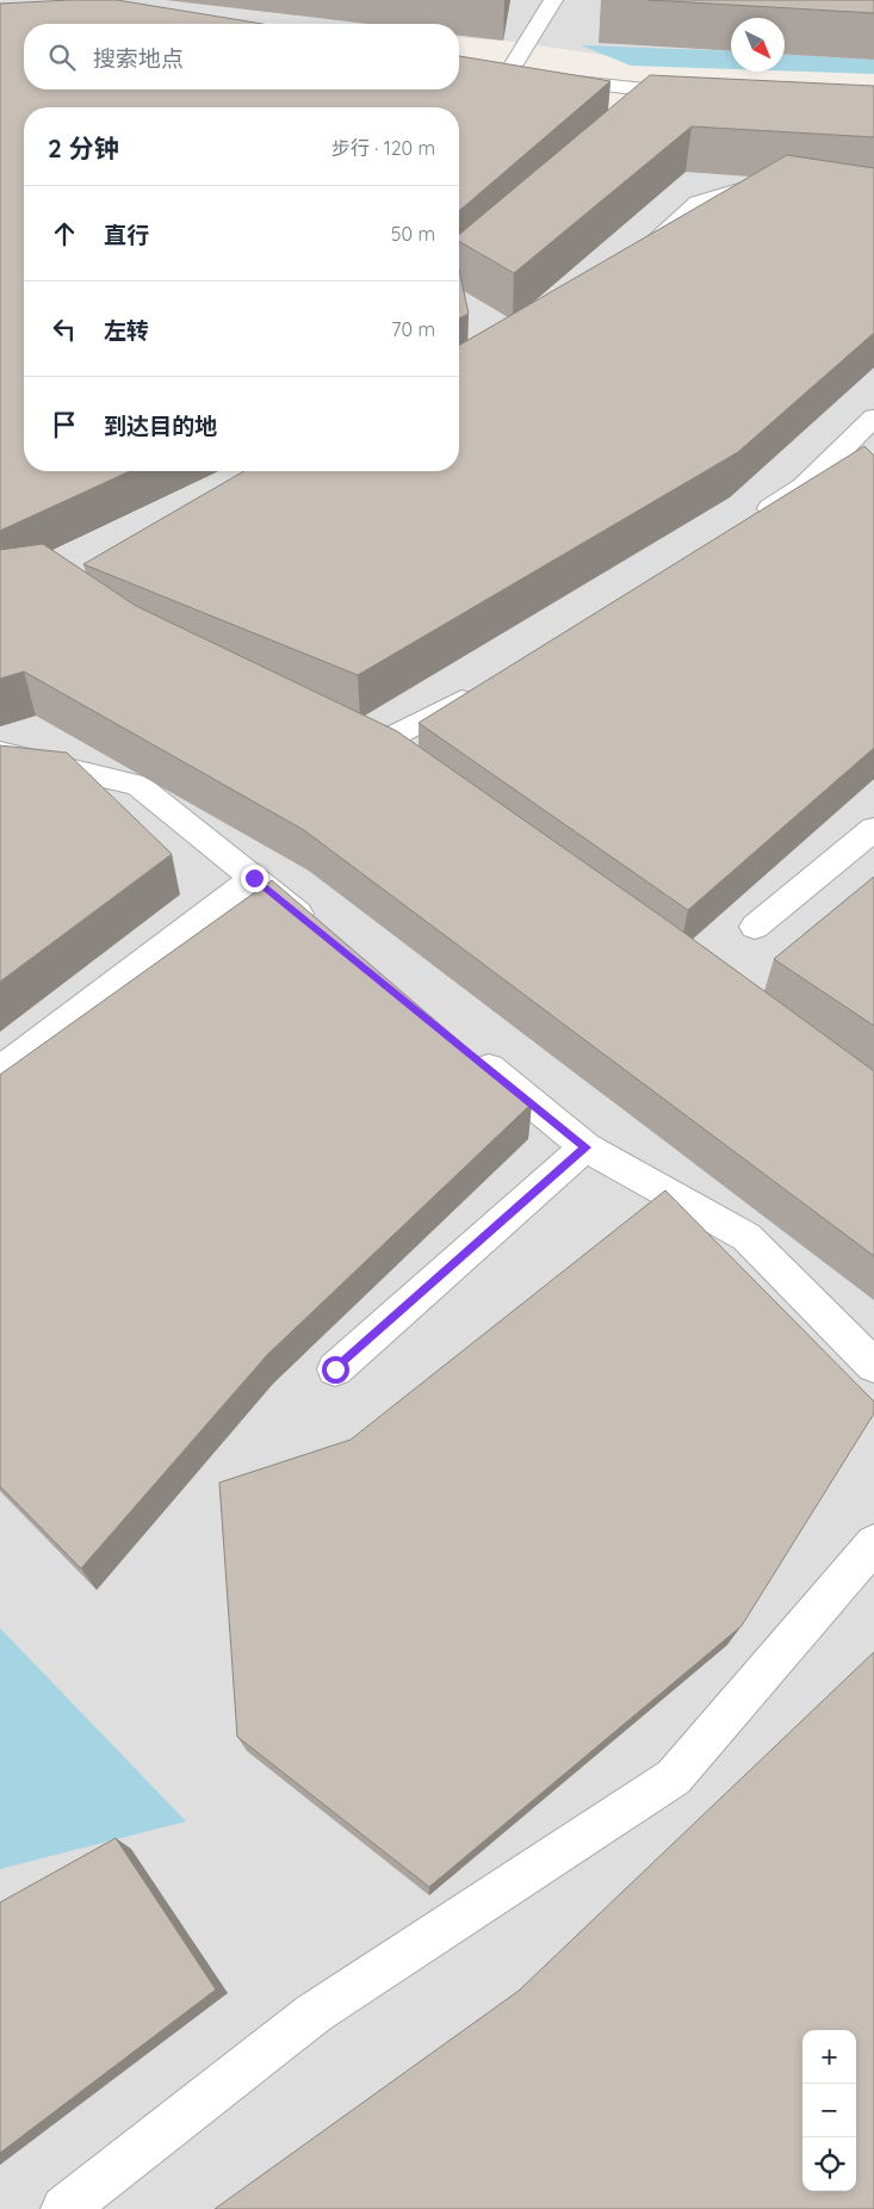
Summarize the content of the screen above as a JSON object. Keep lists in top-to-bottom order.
{
  "north": "bottom right",
  "page": {
    "search": "搜索地点",
    "heading": ["2 分钟", "步行 · 120 m"],
    "list": [
      ["直行", "50 m"],
      ["左转", "70 m"],
      "到达目的地"
    ],
    "map_buttons": ["+", "−"]
  }
}
